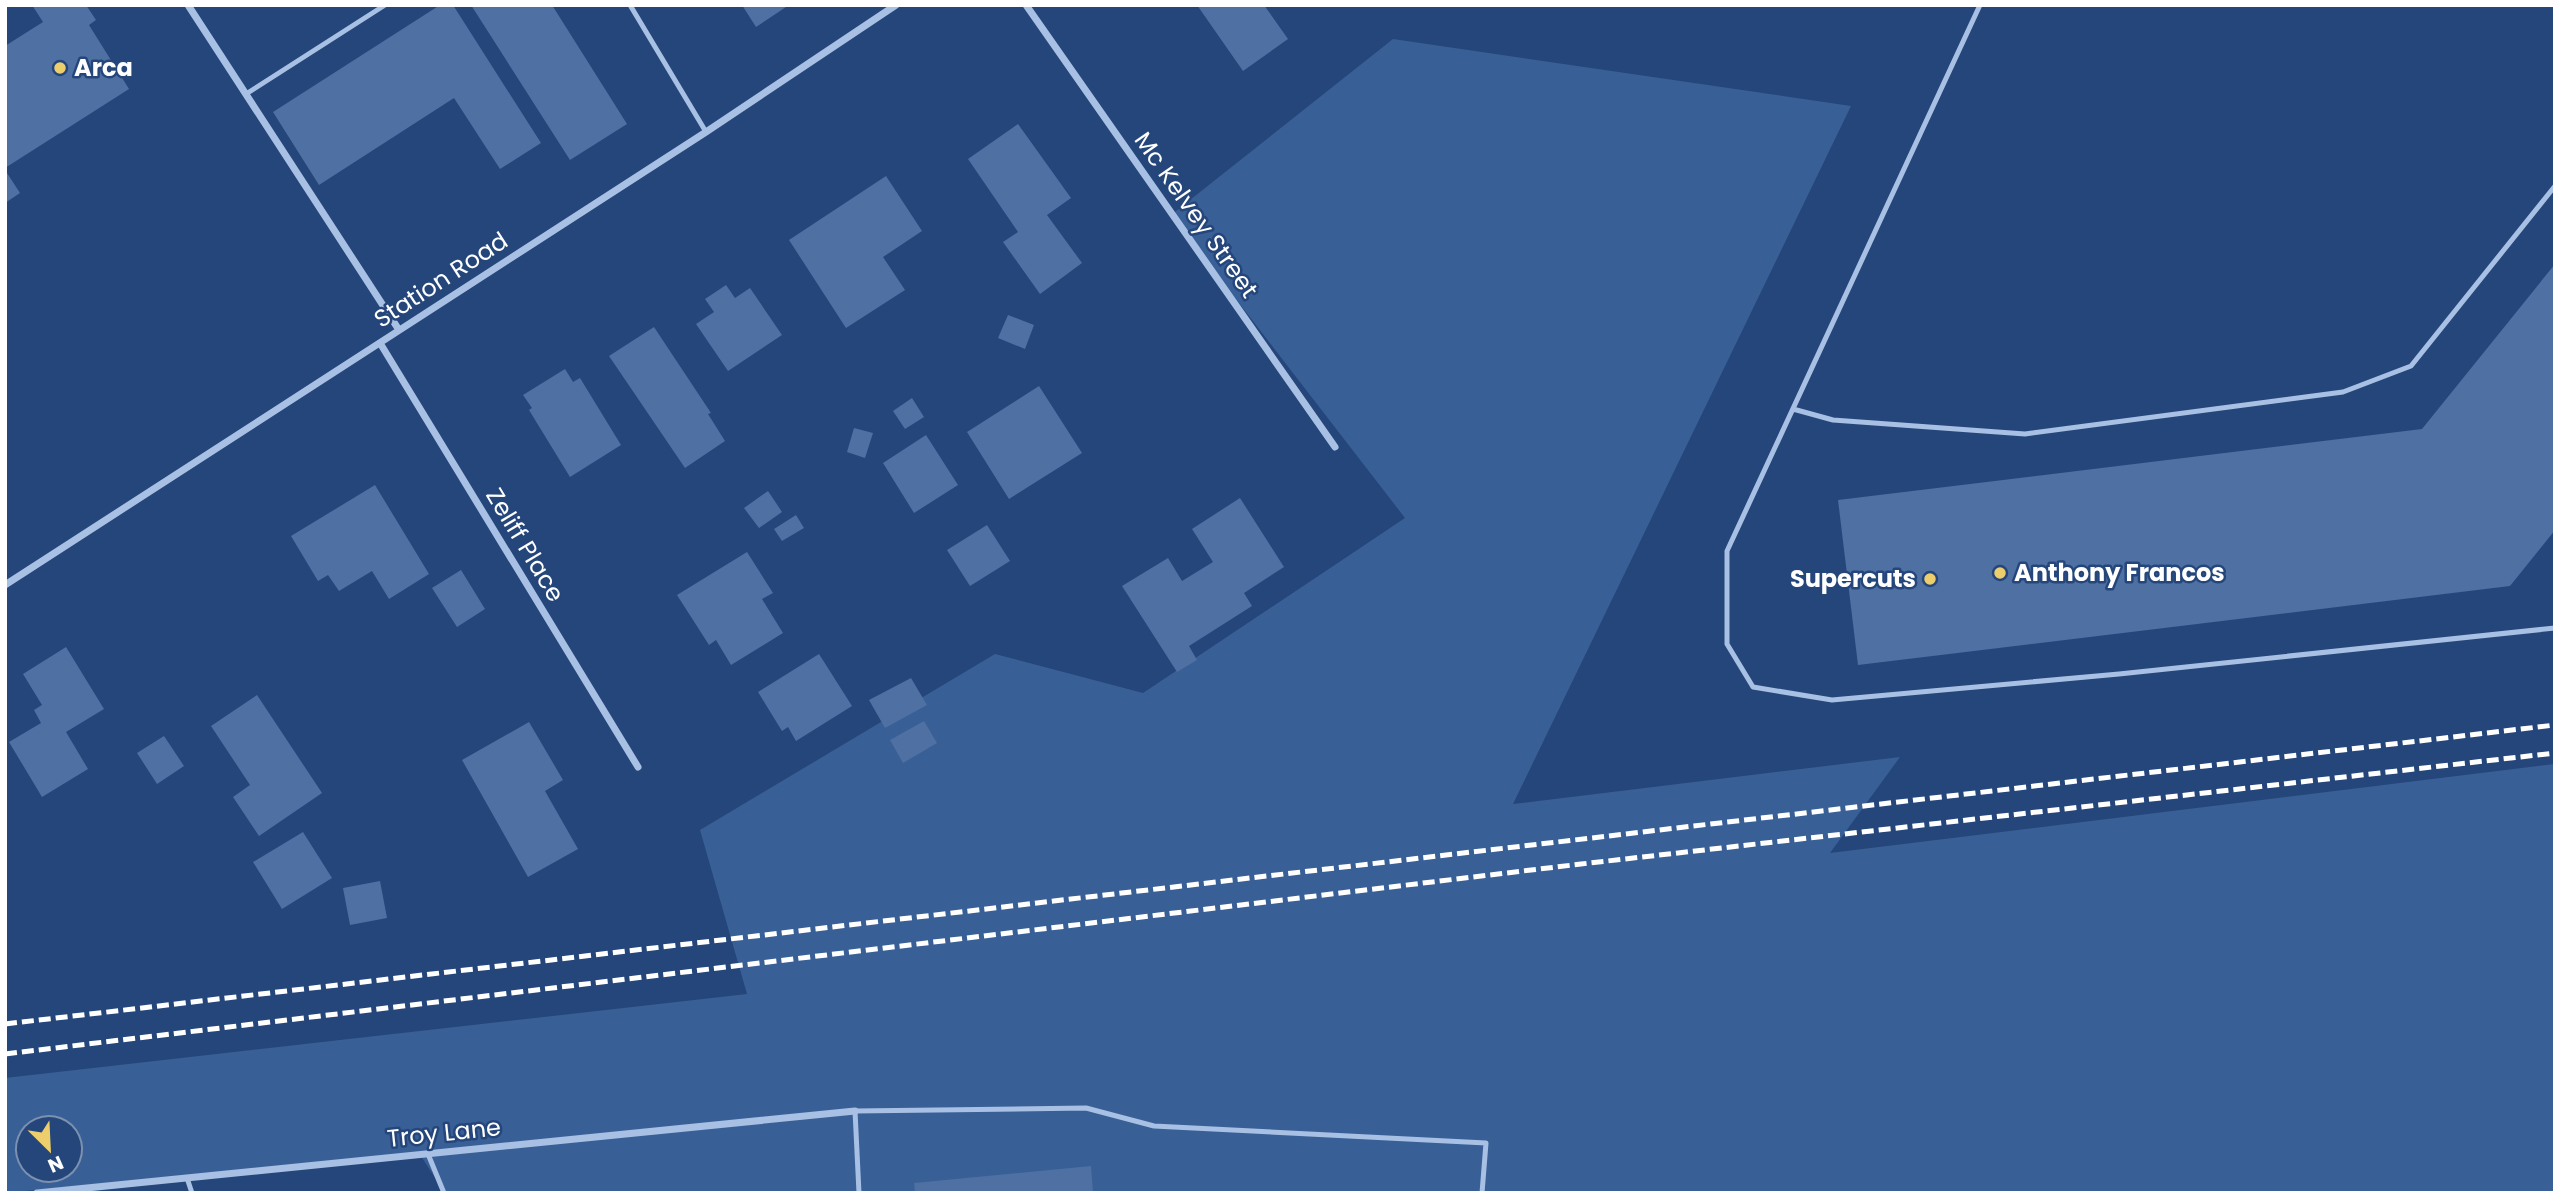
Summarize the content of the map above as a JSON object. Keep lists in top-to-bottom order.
{
  "streets": {
    "street": [
      "Mc Kelvey Street",
      "Station Road",
      "Zeliff Place",
      "Troy Lane"
    ]
  },
  "crossings": [
    ["Station Road", "Zeliff Place"]
  ],
  "places": ["Arca", "Anthony Francos", "Supercuts"],
  "north": "bottom right"
}
